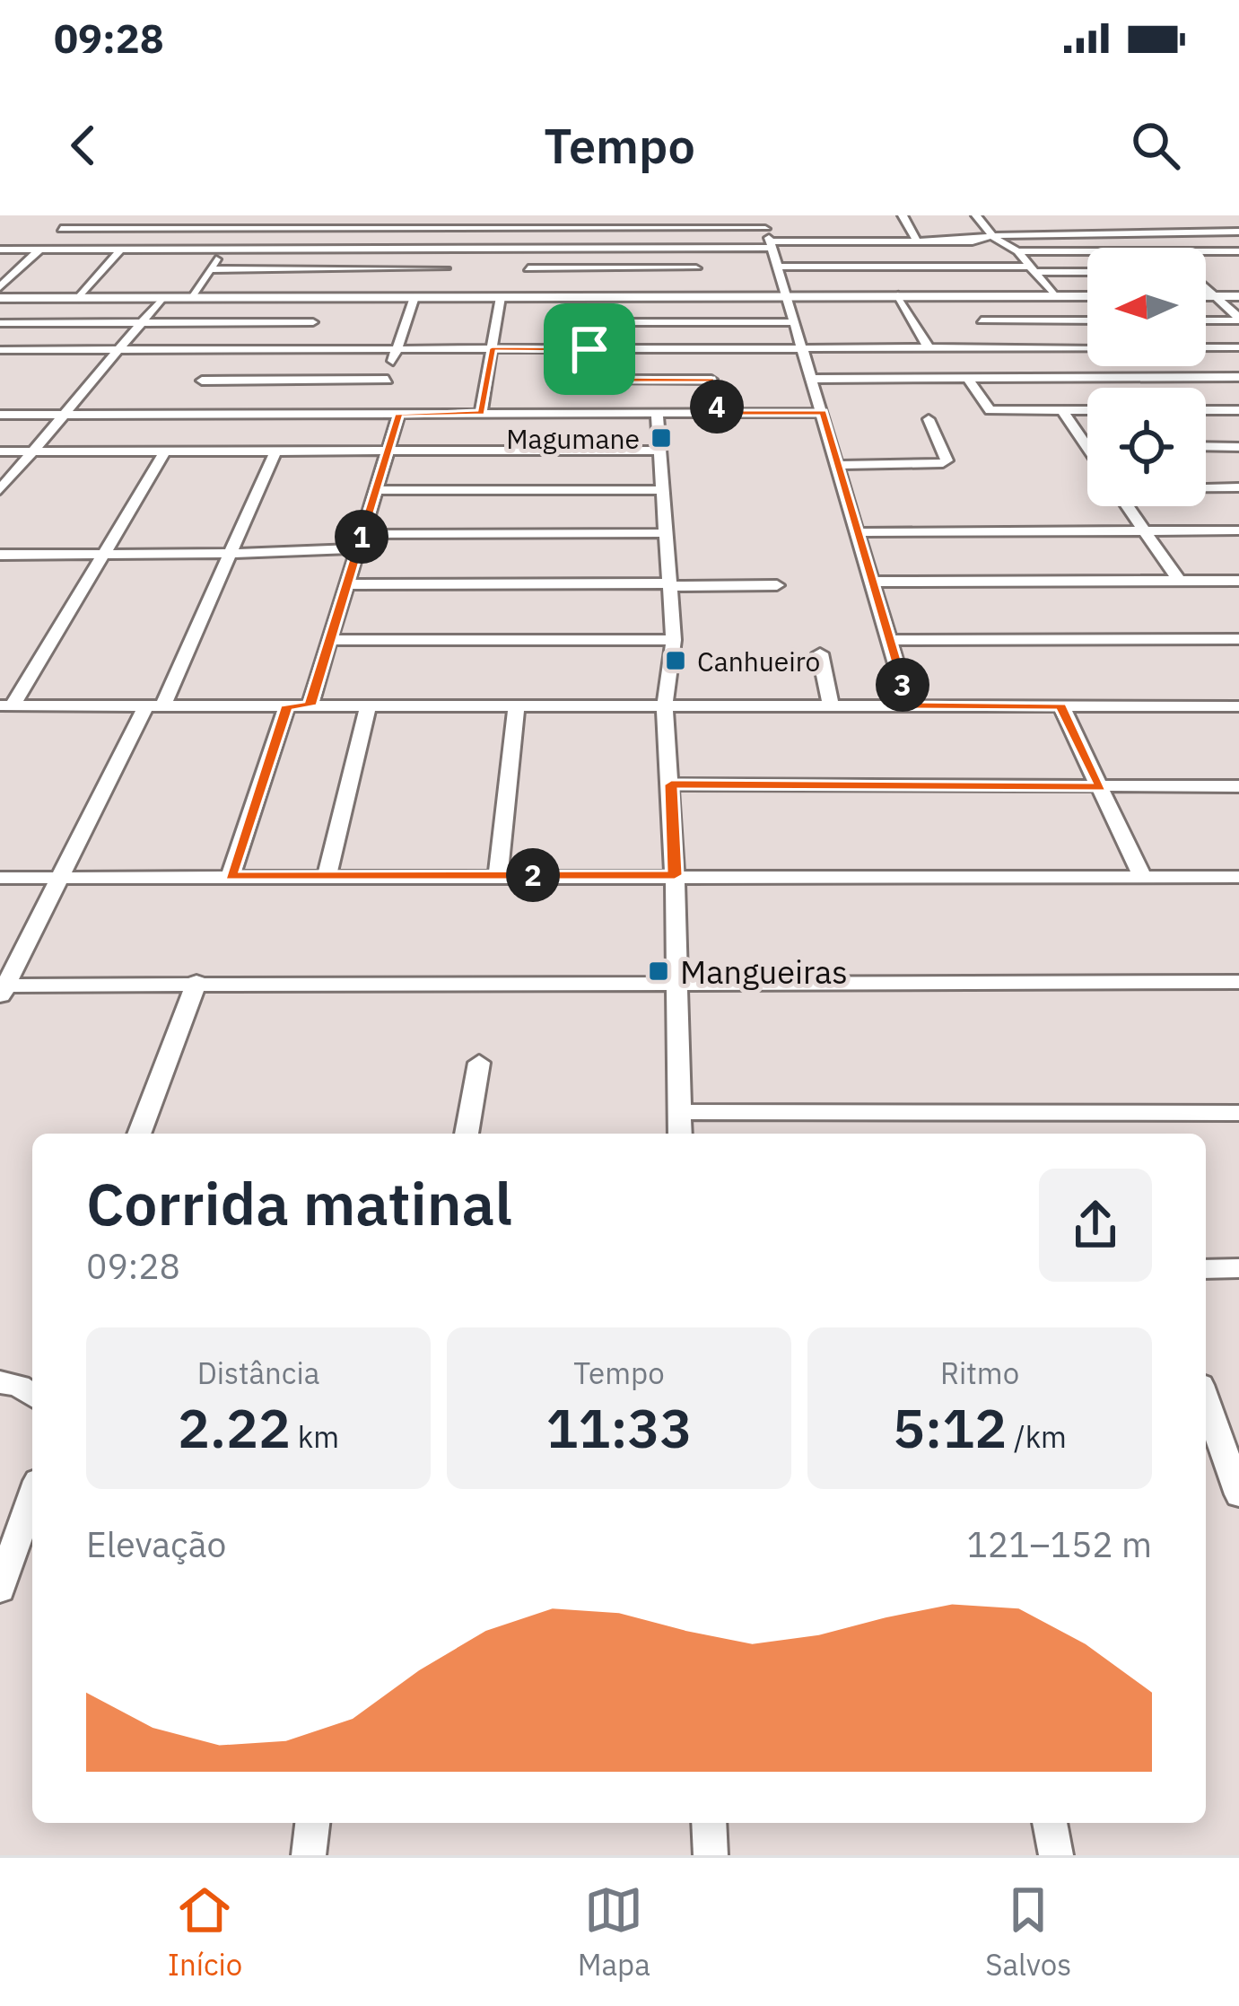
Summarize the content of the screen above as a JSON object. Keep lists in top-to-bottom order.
{
  "places": {
    "transit": ["Magumane", "Canhueiro", "Mangueiras"]
  },
  "north": "left",
  "page": {
    "status": "09:28",
    "header": "Tempo",
    "pins": [
      "4",
      "1",
      "3",
      "2"
    ],
    "heading": ["Corrida matinal", "09:28"],
    "stats": [
      ["Distância", "2.22 km"],
      ["Tempo", "11:33"],
      ["Ritmo", "5:12 /km"]
    ],
    "chart": ["Elevação", "121–152 m"],
    "tabs": ["Início", "Mapa", "Salvos"]
  }
}
